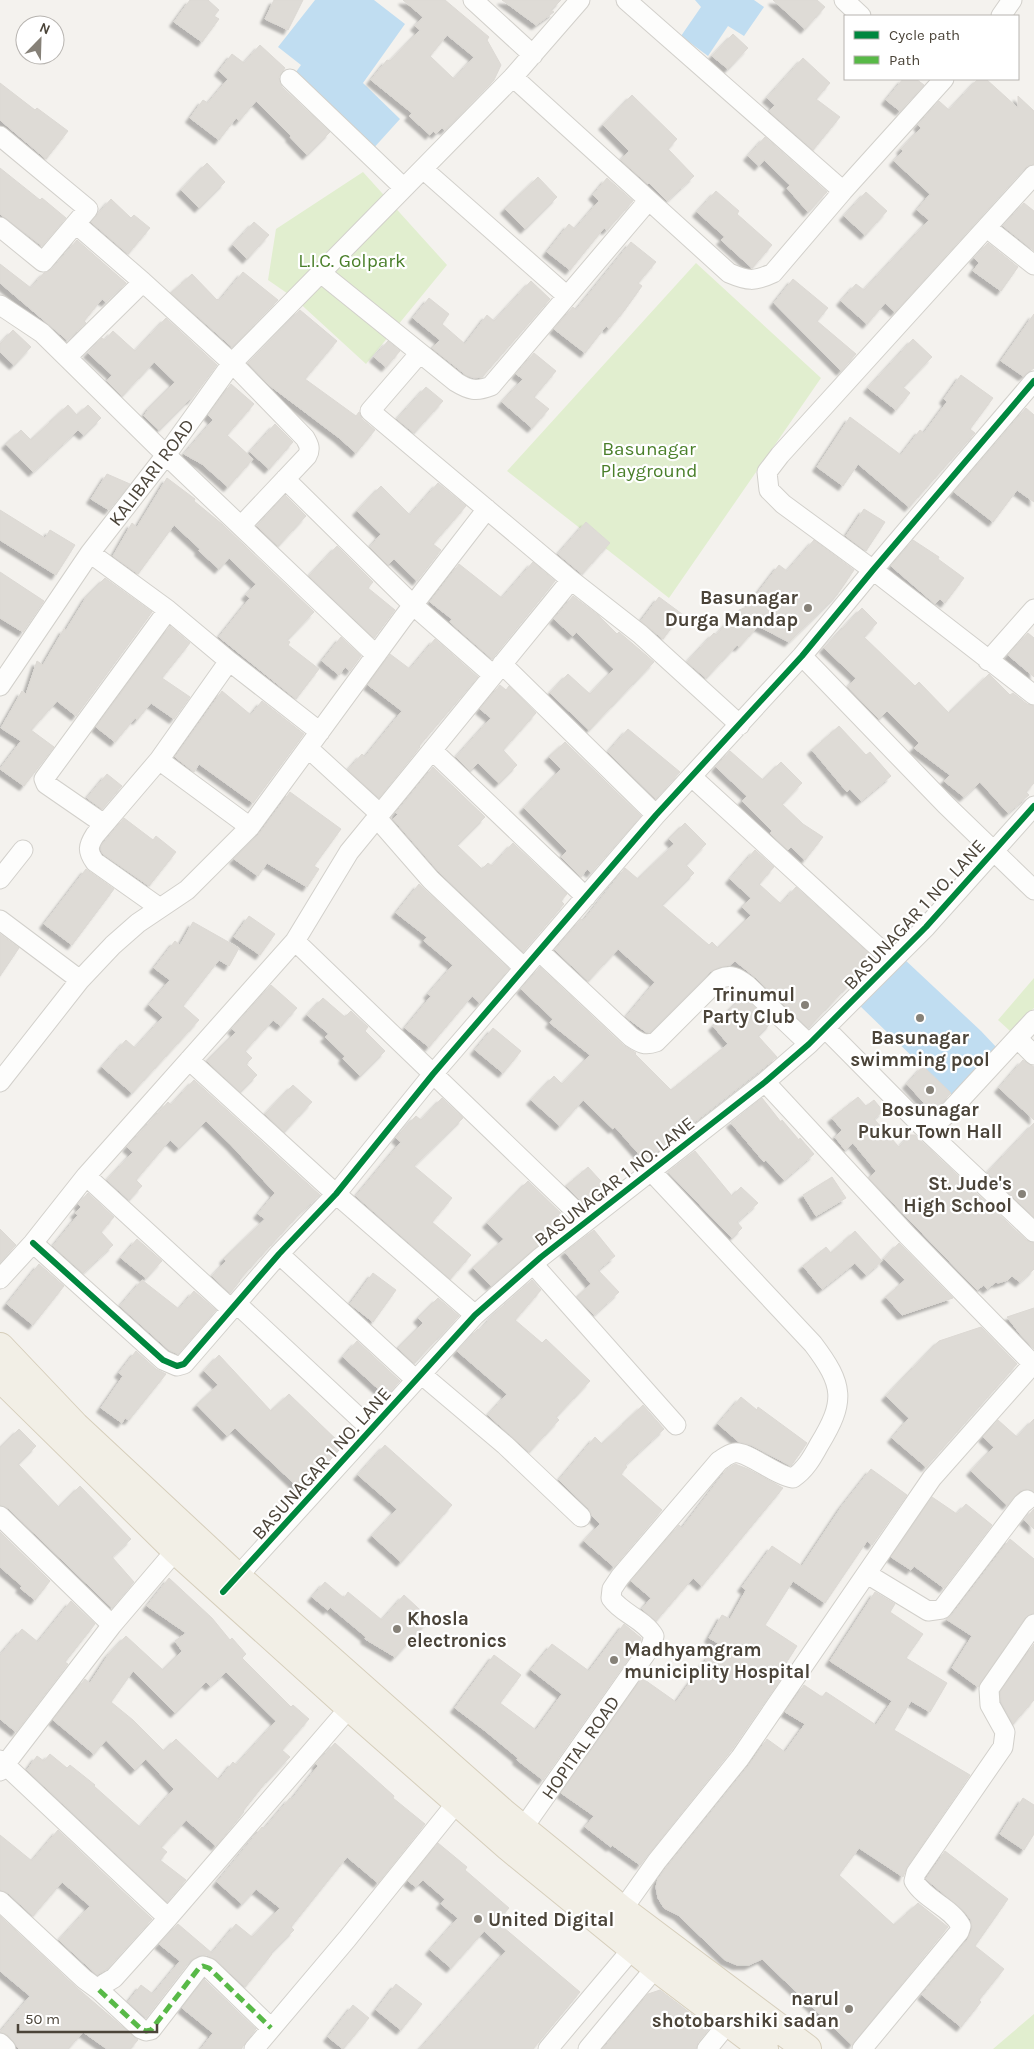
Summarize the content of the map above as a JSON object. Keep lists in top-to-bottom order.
{
  "streets": {
    "street": ["KALIBARI ROAD", "BASUNAGAR 1 NO. LANE", "HOPITAL ROAD"]
  },
  "crossings": [
    ["BASUNAGAR 1 NO. LANE", "HOPITAL ROAD"]
  ],
  "parks": ["L.I.C. Golpark", "Basunagar Playground"],
  "places": [
    "Basunagar Durga Mandap",
    "Trinumul Party Club",
    "Basunagar swimming pool",
    "Bosunagar Pukur Town Hall",
    "St. Jude's High School",
    "Khosla electronics",
    "Madhyamgram municiplity Hospital",
    "United Digital",
    "narul shotobarshiki sadan"
  ],
  "legend": ["Cycle path", "Path"],
  "scale_bar": "50 m",
  "north": "top right"
}
